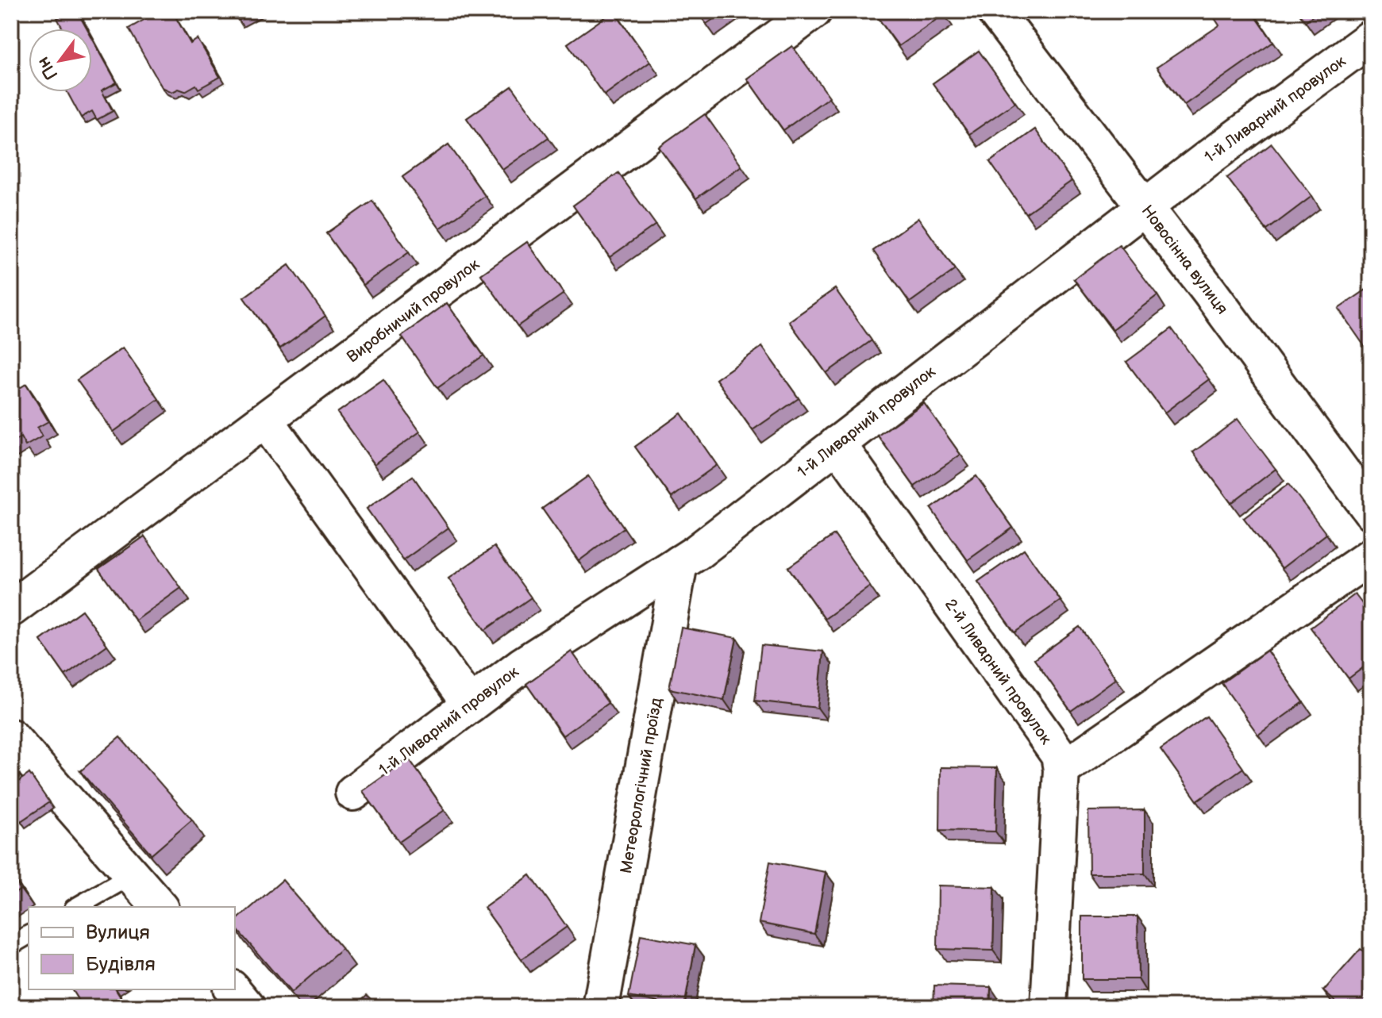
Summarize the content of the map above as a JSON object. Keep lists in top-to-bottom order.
{
  "streets": {
    "street": [
      "1-й Ливарний провулок",
      "Новосінна вулиця",
      "Виробничий провулок",
      "2-й Ливарний провулок",
      "Метеорологічний проїзд"
    ]
  },
  "crossings": [
    ["1-й Ливарний провулок", "Новосінна вулиця"],
    ["1-й Ливарний провулок", "2-й Ливарний провулок"],
    ["1-й Ливарний провулок", "Метеорологічний проїзд"]
  ],
  "legend": ["Вулиця", "Будівля"],
  "north": "bottom left"
}
